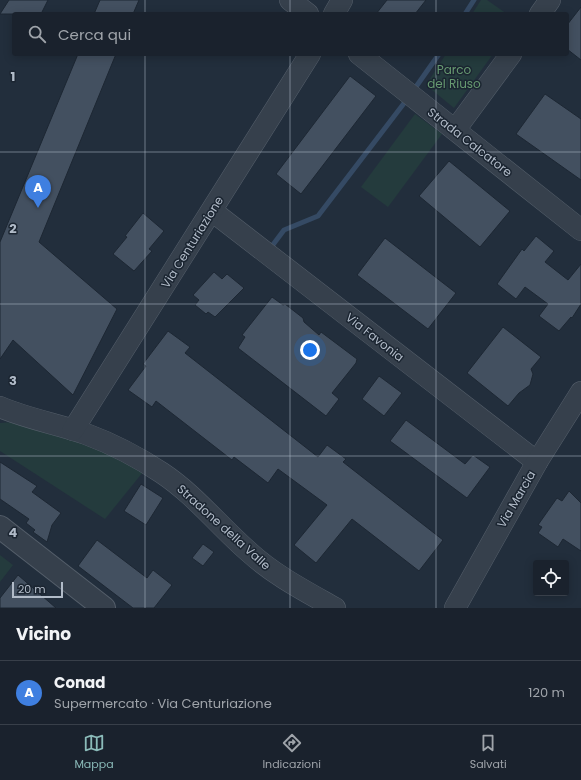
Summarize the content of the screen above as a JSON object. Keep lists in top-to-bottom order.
{
  "streets": {
    "street": [
      "Strada Calcatore",
      "Via Centuriazione",
      "Via Favonia",
      "Via Marcia",
      "Stradone della Valle"
    ]
  },
  "crossings": [
    ["Via Centuriazione", "Via Favonia"],
    ["Via Centuriazione", "Stradone della Valle"],
    ["Via Favonia", "Via Marcia"]
  ],
  "parks": ["Parco del Riuso"],
  "scale_bar": "20 m",
  "page": {
    "search": "Cerca qui",
    "pins": "A",
    "scale": "20 m",
    "heading": "Vicino",
    "list": [
      {
        "mark": "A",
        "name": "Conad",
        "note": "Supermercato · Via Centuriazione",
        "value": "120 m"
      }
    ],
    "nav": ["Mappa", "Indicazioni", "Salvati"]
  },
  "grid": {
    "rows": [
      "1",
      "2",
      "3",
      "4"
    ]
  }
}
